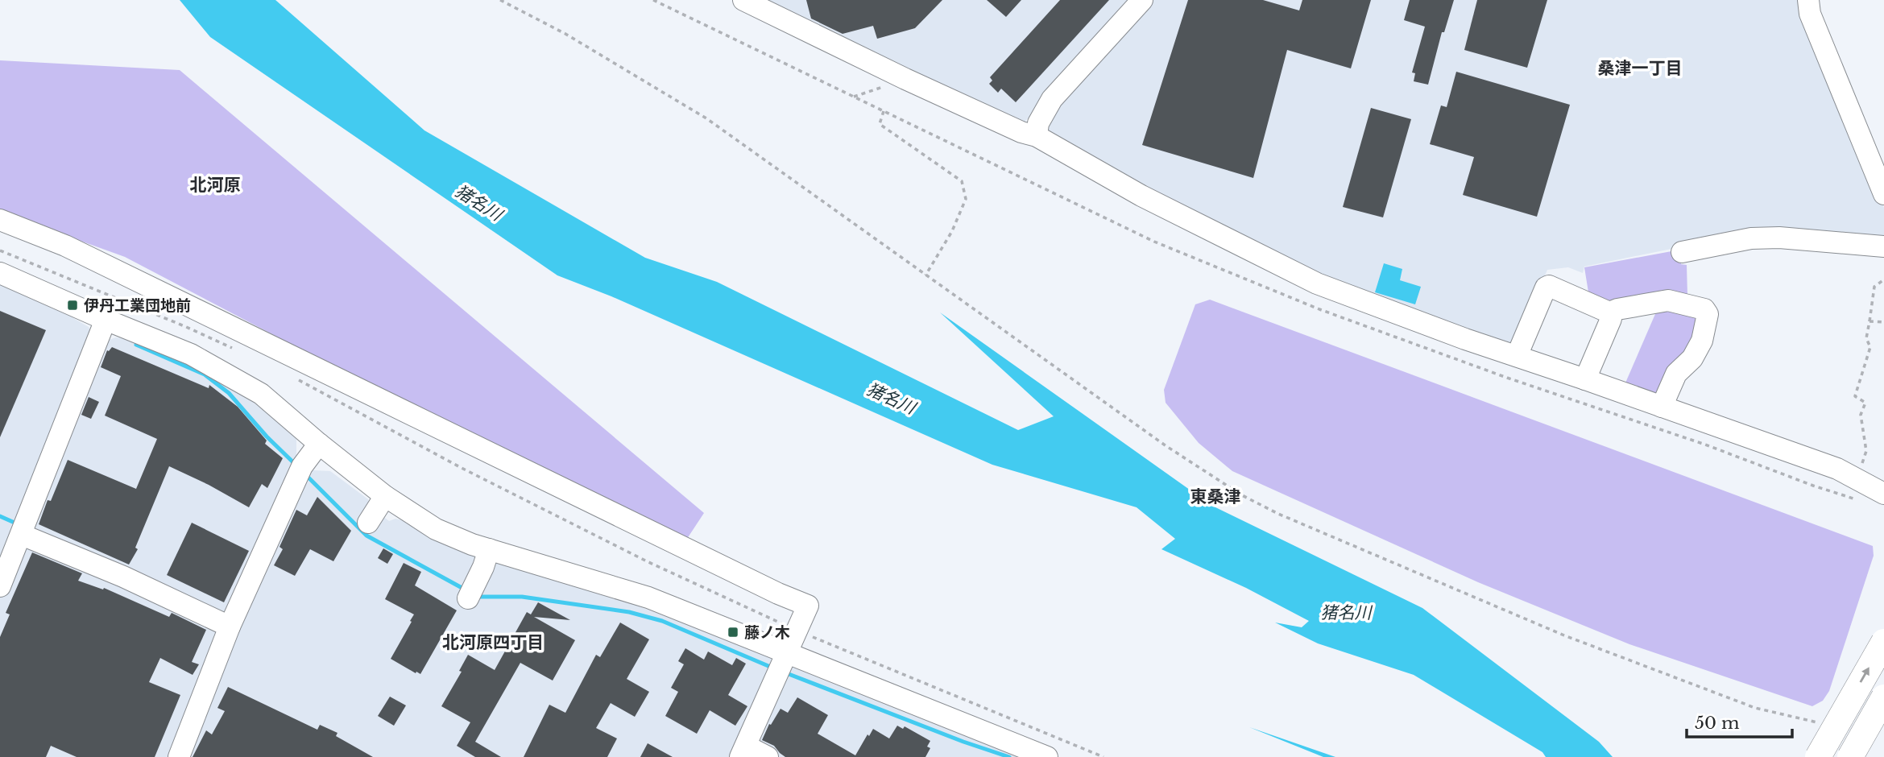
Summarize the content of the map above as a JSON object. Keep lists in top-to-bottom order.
{
  "districts": [
    "桑津一丁目",
    "北河原",
    "東桑津",
    "北河原四丁目"
  ],
  "water": ["猪名川"],
  "places": {
    "transit": ["伊丹工業団地前", "藤ノ木"]
  },
  "scale_bar": "50 m"
}
